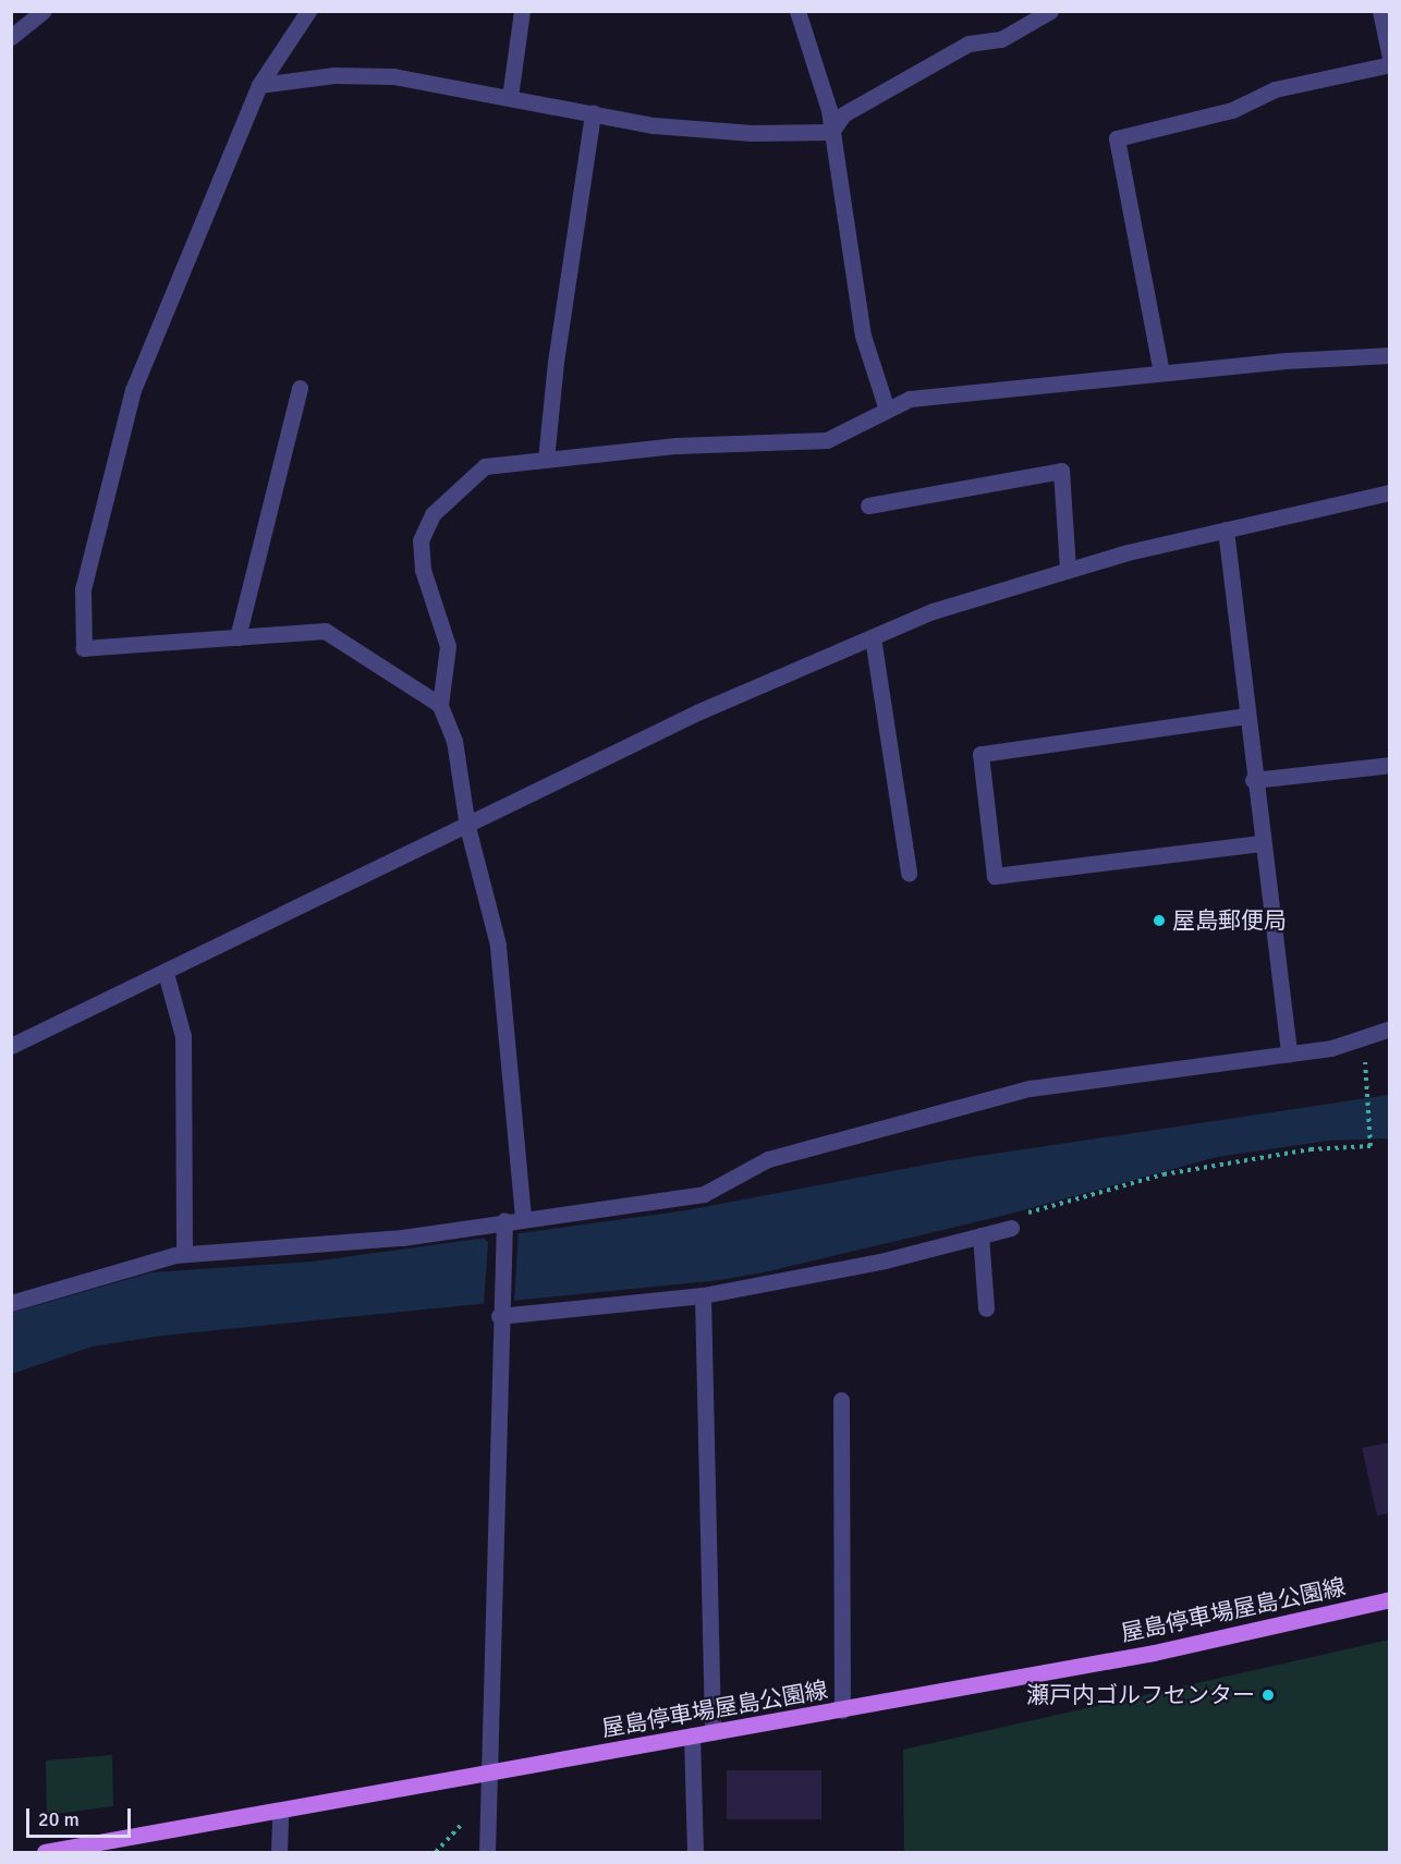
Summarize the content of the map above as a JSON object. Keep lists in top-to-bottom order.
{
  "streets": {
    "main road": ["屋島停車場屋島公園線"]
  },
  "places": ["屋島郵便局", "瀬戸内ゴルフセンター"],
  "scale_bar": "20 m"
}
